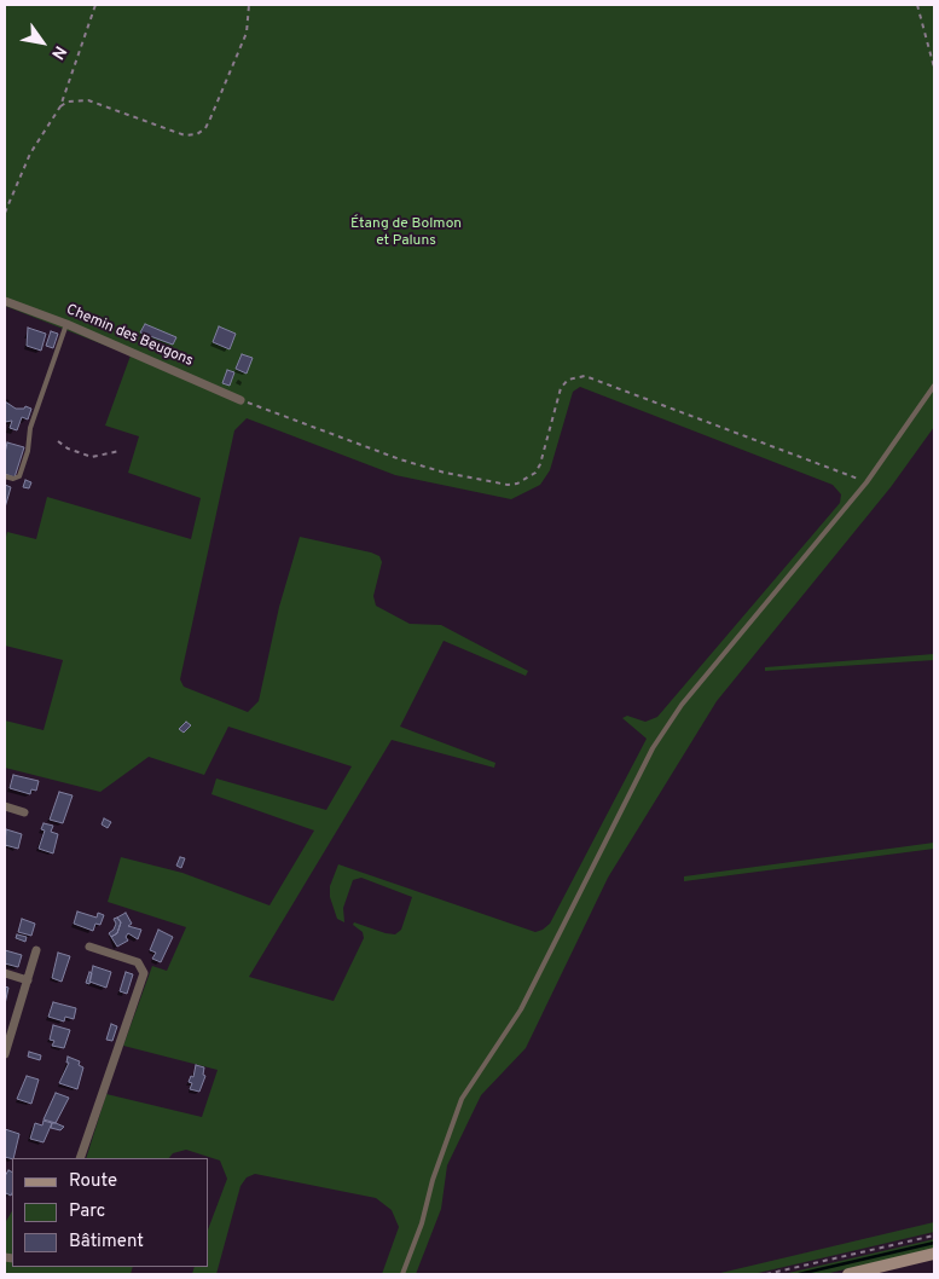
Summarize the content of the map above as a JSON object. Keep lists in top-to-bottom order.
{
  "streets": {
    "street": ["Chemin des Beugons"]
  },
  "parks": ["Étang de Bolmon et Paluns"],
  "legend": ["Route", "Parc", "Bâtiment"],
  "north": "bottom right"
}
